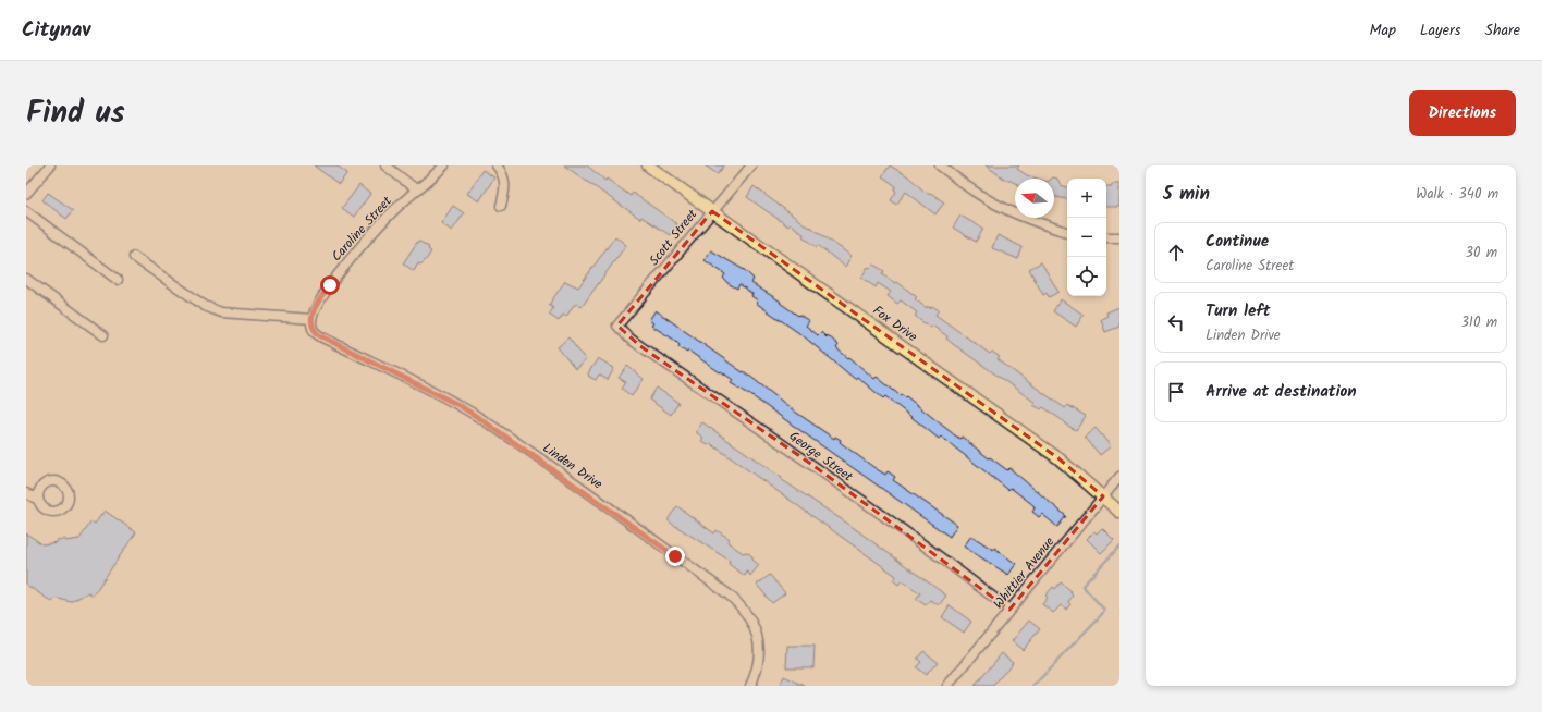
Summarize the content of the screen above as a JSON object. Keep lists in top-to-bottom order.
{
  "streets": {
    "main road": ["Fox Drive"],
    "street": [
      "Caroline Street",
      "Scott Street",
      "George Street",
      "Linden Drive",
      "Whittier Avenue"
    ]
  },
  "crossings": [
    ["Caroline Street", "Linden Drive"],
    ["Scott Street", "Fox Drive"],
    ["Scott Street", "George Street"],
    ["Fox Drive", "Whittier Avenue"],
    ["George Street", "Whittier Avenue"]
  ],
  "north": "left",
  "page": {
    "header": "Citynav",
    "nav": ["Map", "Layers", "Share"],
    "title": "Find us",
    "buttons": "Directions",
    "heading": ["5 min", "Walk · 340 m"],
    "map_buttons": ["+", "−"],
    "list": [
      ["Continue", "Caroline Street", "30 m"],
      ["Turn left", "Linden Drive", "310 m"],
      "Arrive at destination"
    ]
  }
}
